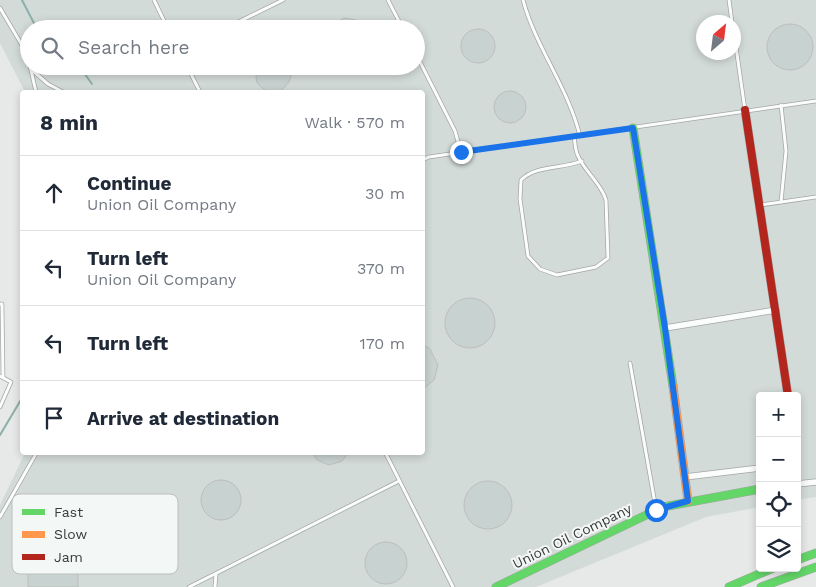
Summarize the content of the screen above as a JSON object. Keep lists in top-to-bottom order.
{
  "streets": {
    "main road": ["Union Oil Company"]
  },
  "legend": ["Fast", "Slow", "Jam"],
  "north": "top right",
  "page": {
    "search": "Search here",
    "heading": ["8 min", "Walk · 570 m"],
    "list": [
      ["Continue", "Union Oil Company", "30 m"],
      ["Turn left", "Union Oil Company", "370 m"],
      ["Turn left", "170 m"],
      "Arrive at destination"
    ],
    "map_buttons": ["+", "−"]
  }
}
